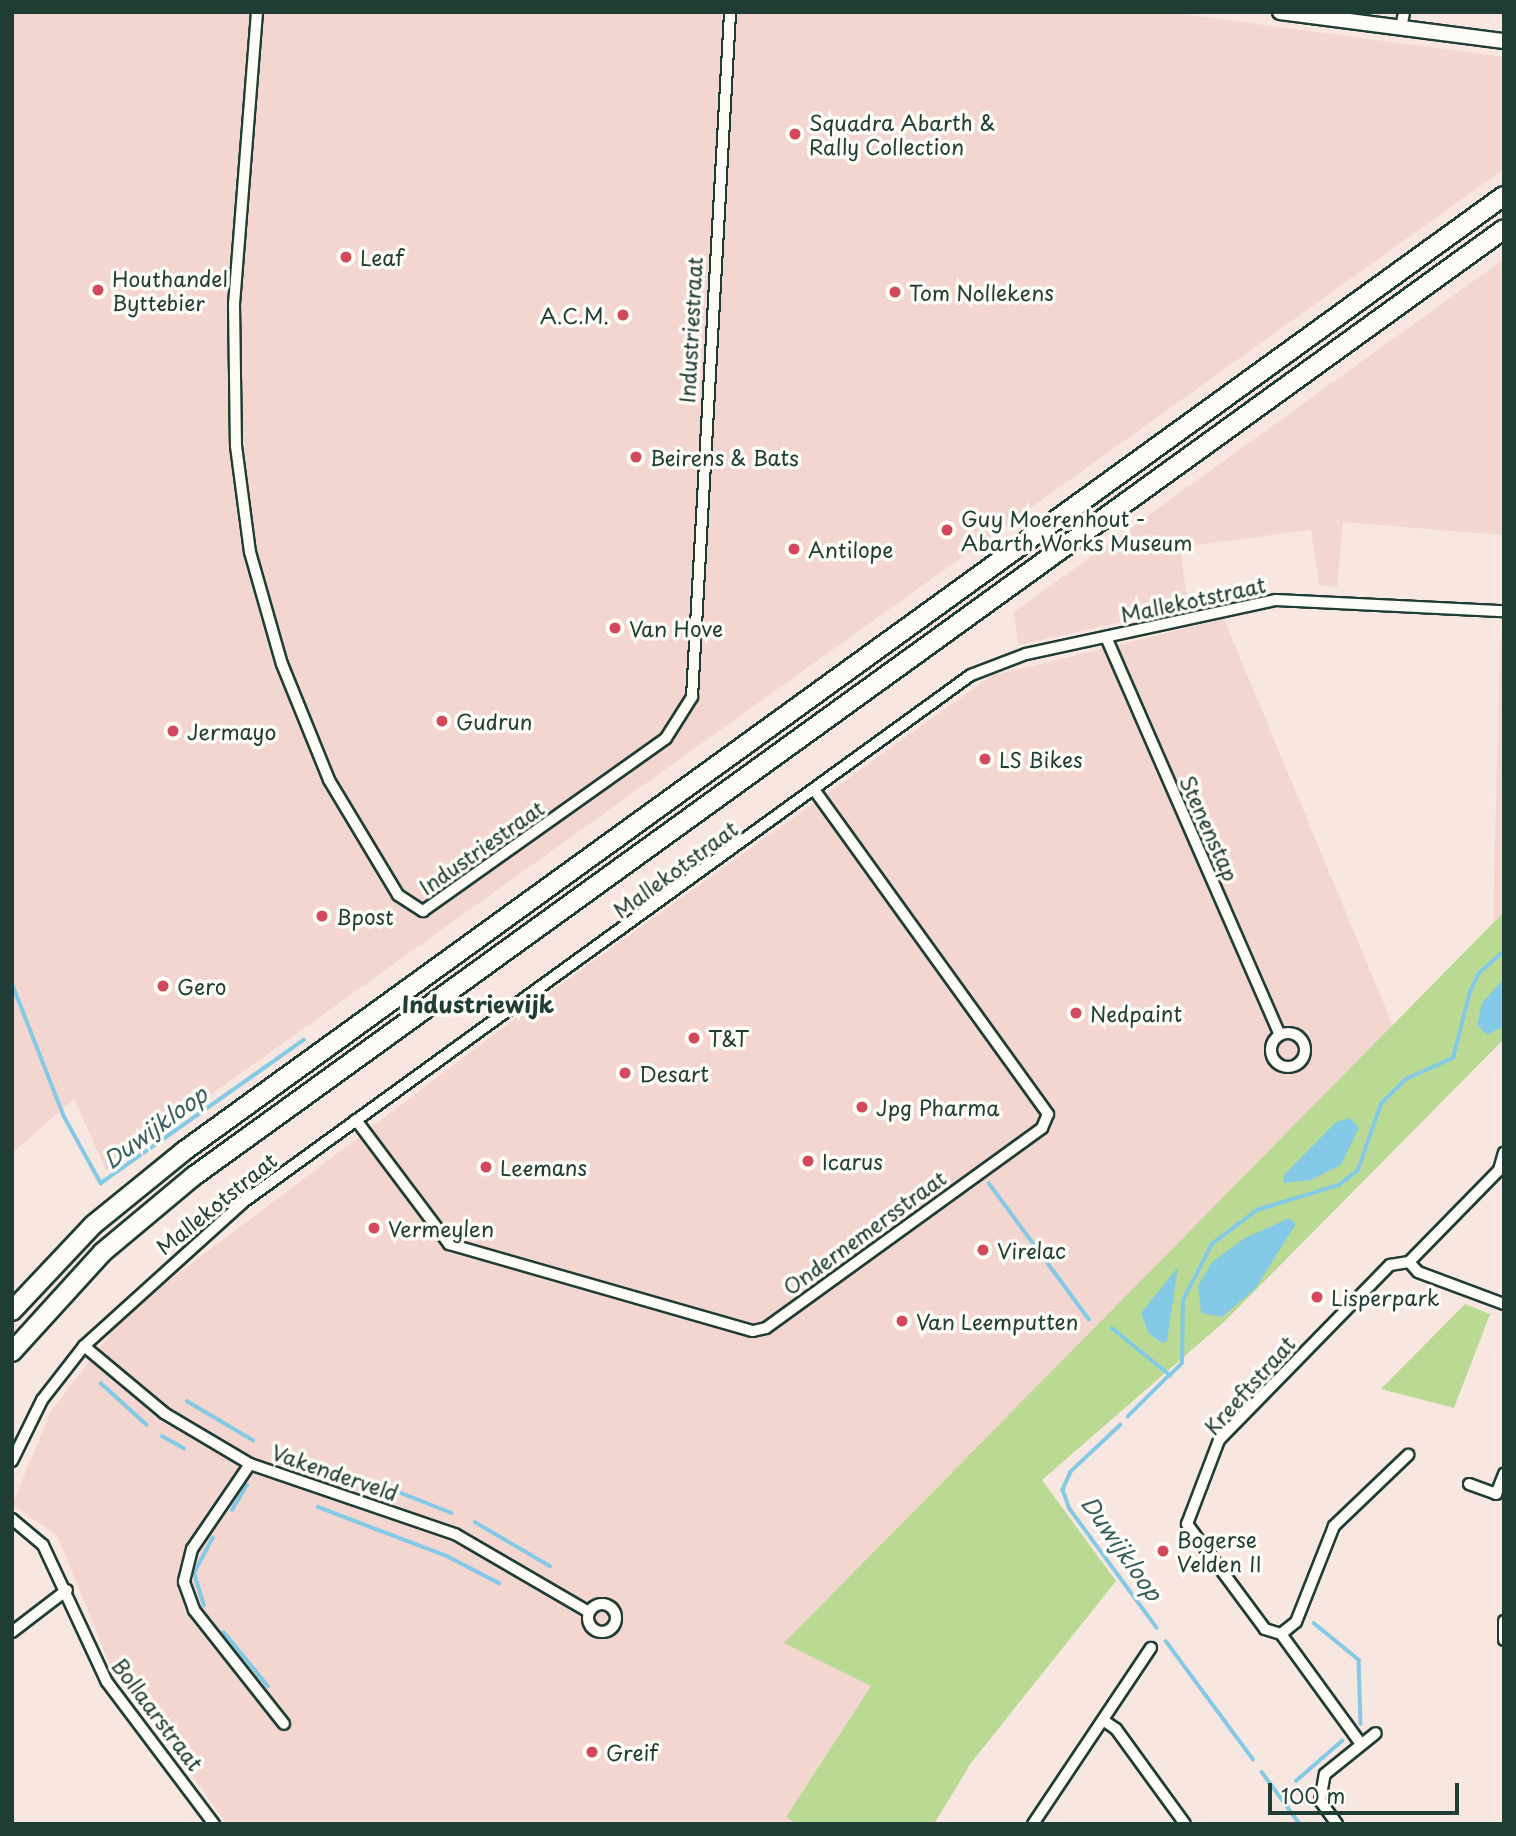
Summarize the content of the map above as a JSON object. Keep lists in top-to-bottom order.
{
  "streets": {
    "street": [
      "Industriestraat",
      "Mallekotstraat",
      "Stenenstap",
      "Ondernemersstraat",
      "Kreeftstraat",
      "Vakenderveld",
      "Bollaarstraat"
    ]
  },
  "crossings": [
    ["Mallekotstraat", "Stenenstap"],
    ["Mallekotstraat", "Ondernemersstraat"],
    ["Mallekotstraat", "Vakenderveld"]
  ],
  "districts": ["Industriewijk"],
  "water": ["Duwijkloop"],
  "places": [
    "Squadra Abarth & Rally Collection",
    "Leaf",
    "Houthandel Byttebier",
    "Tom Nollekens",
    "A.C.M.",
    "Beirens & Bats",
    "Guy Moerenhout - Abarth Works Museum",
    "Antilope",
    "Van Hove",
    "Gudrun",
    "Jermayo",
    "LS Bikes",
    "Bpost",
    "Gero",
    "Nedpaint",
    "T&T",
    "Desart",
    "Jpg Pharma",
    "Icarus",
    "Leemans",
    "Vermeylen",
    "Virelac",
    "Lisperpark",
    "Van Leemputten",
    "Bogerse Velden II",
    "Greif"
  ],
  "scale_bar": "100 m"
}
